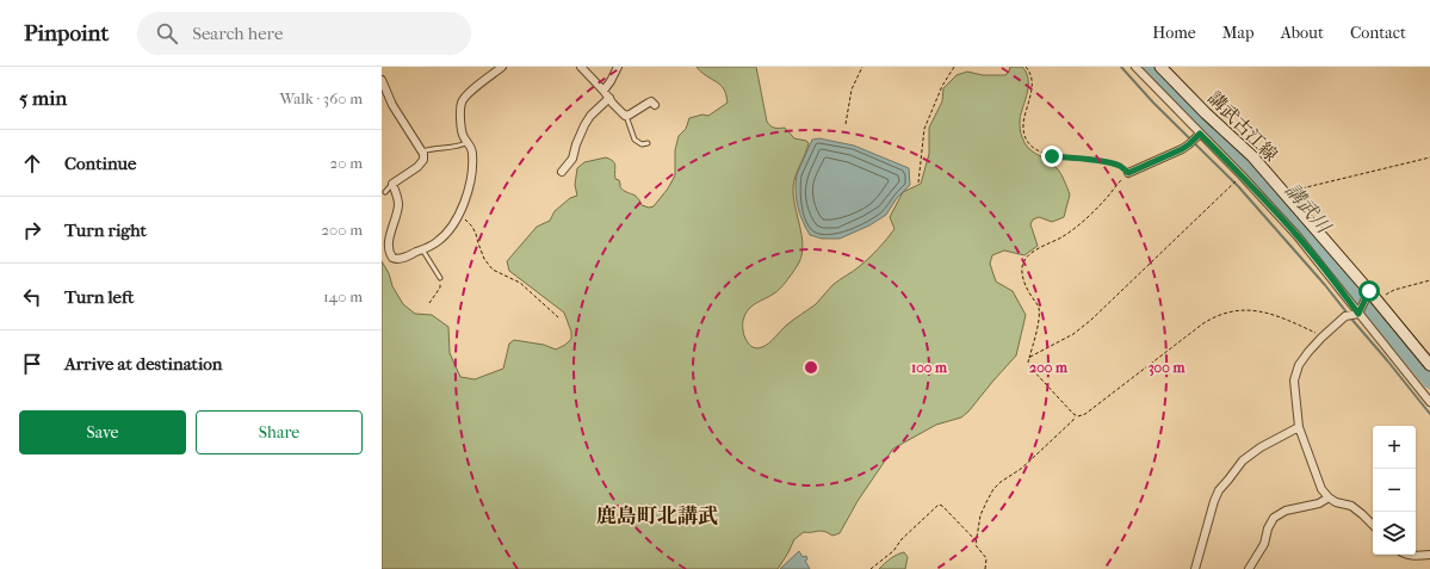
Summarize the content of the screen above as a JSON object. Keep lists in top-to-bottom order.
{
  "streets": {
    "main road": ["講武古江線"]
  },
  "districts": ["鹿島町北講武"],
  "water": ["講武川"],
  "page": {
    "header": "Pinpoint",
    "search": "Search here",
    "nav": [
      "Home",
      "Map",
      "About",
      "Contact"
    ],
    "heading": ["5 min", "Walk · 360 m"],
    "list": [
      ["Continue", "20 m"],
      ["Turn right", "200 m"],
      ["Turn left", "140 m"],
      "Arrive at destination"
    ],
    "buttons": ["Save", "Share"],
    "map_buttons": ["+", "−"]
  },
  "rings": ["100 m", "200 m", "300 m"]
}
